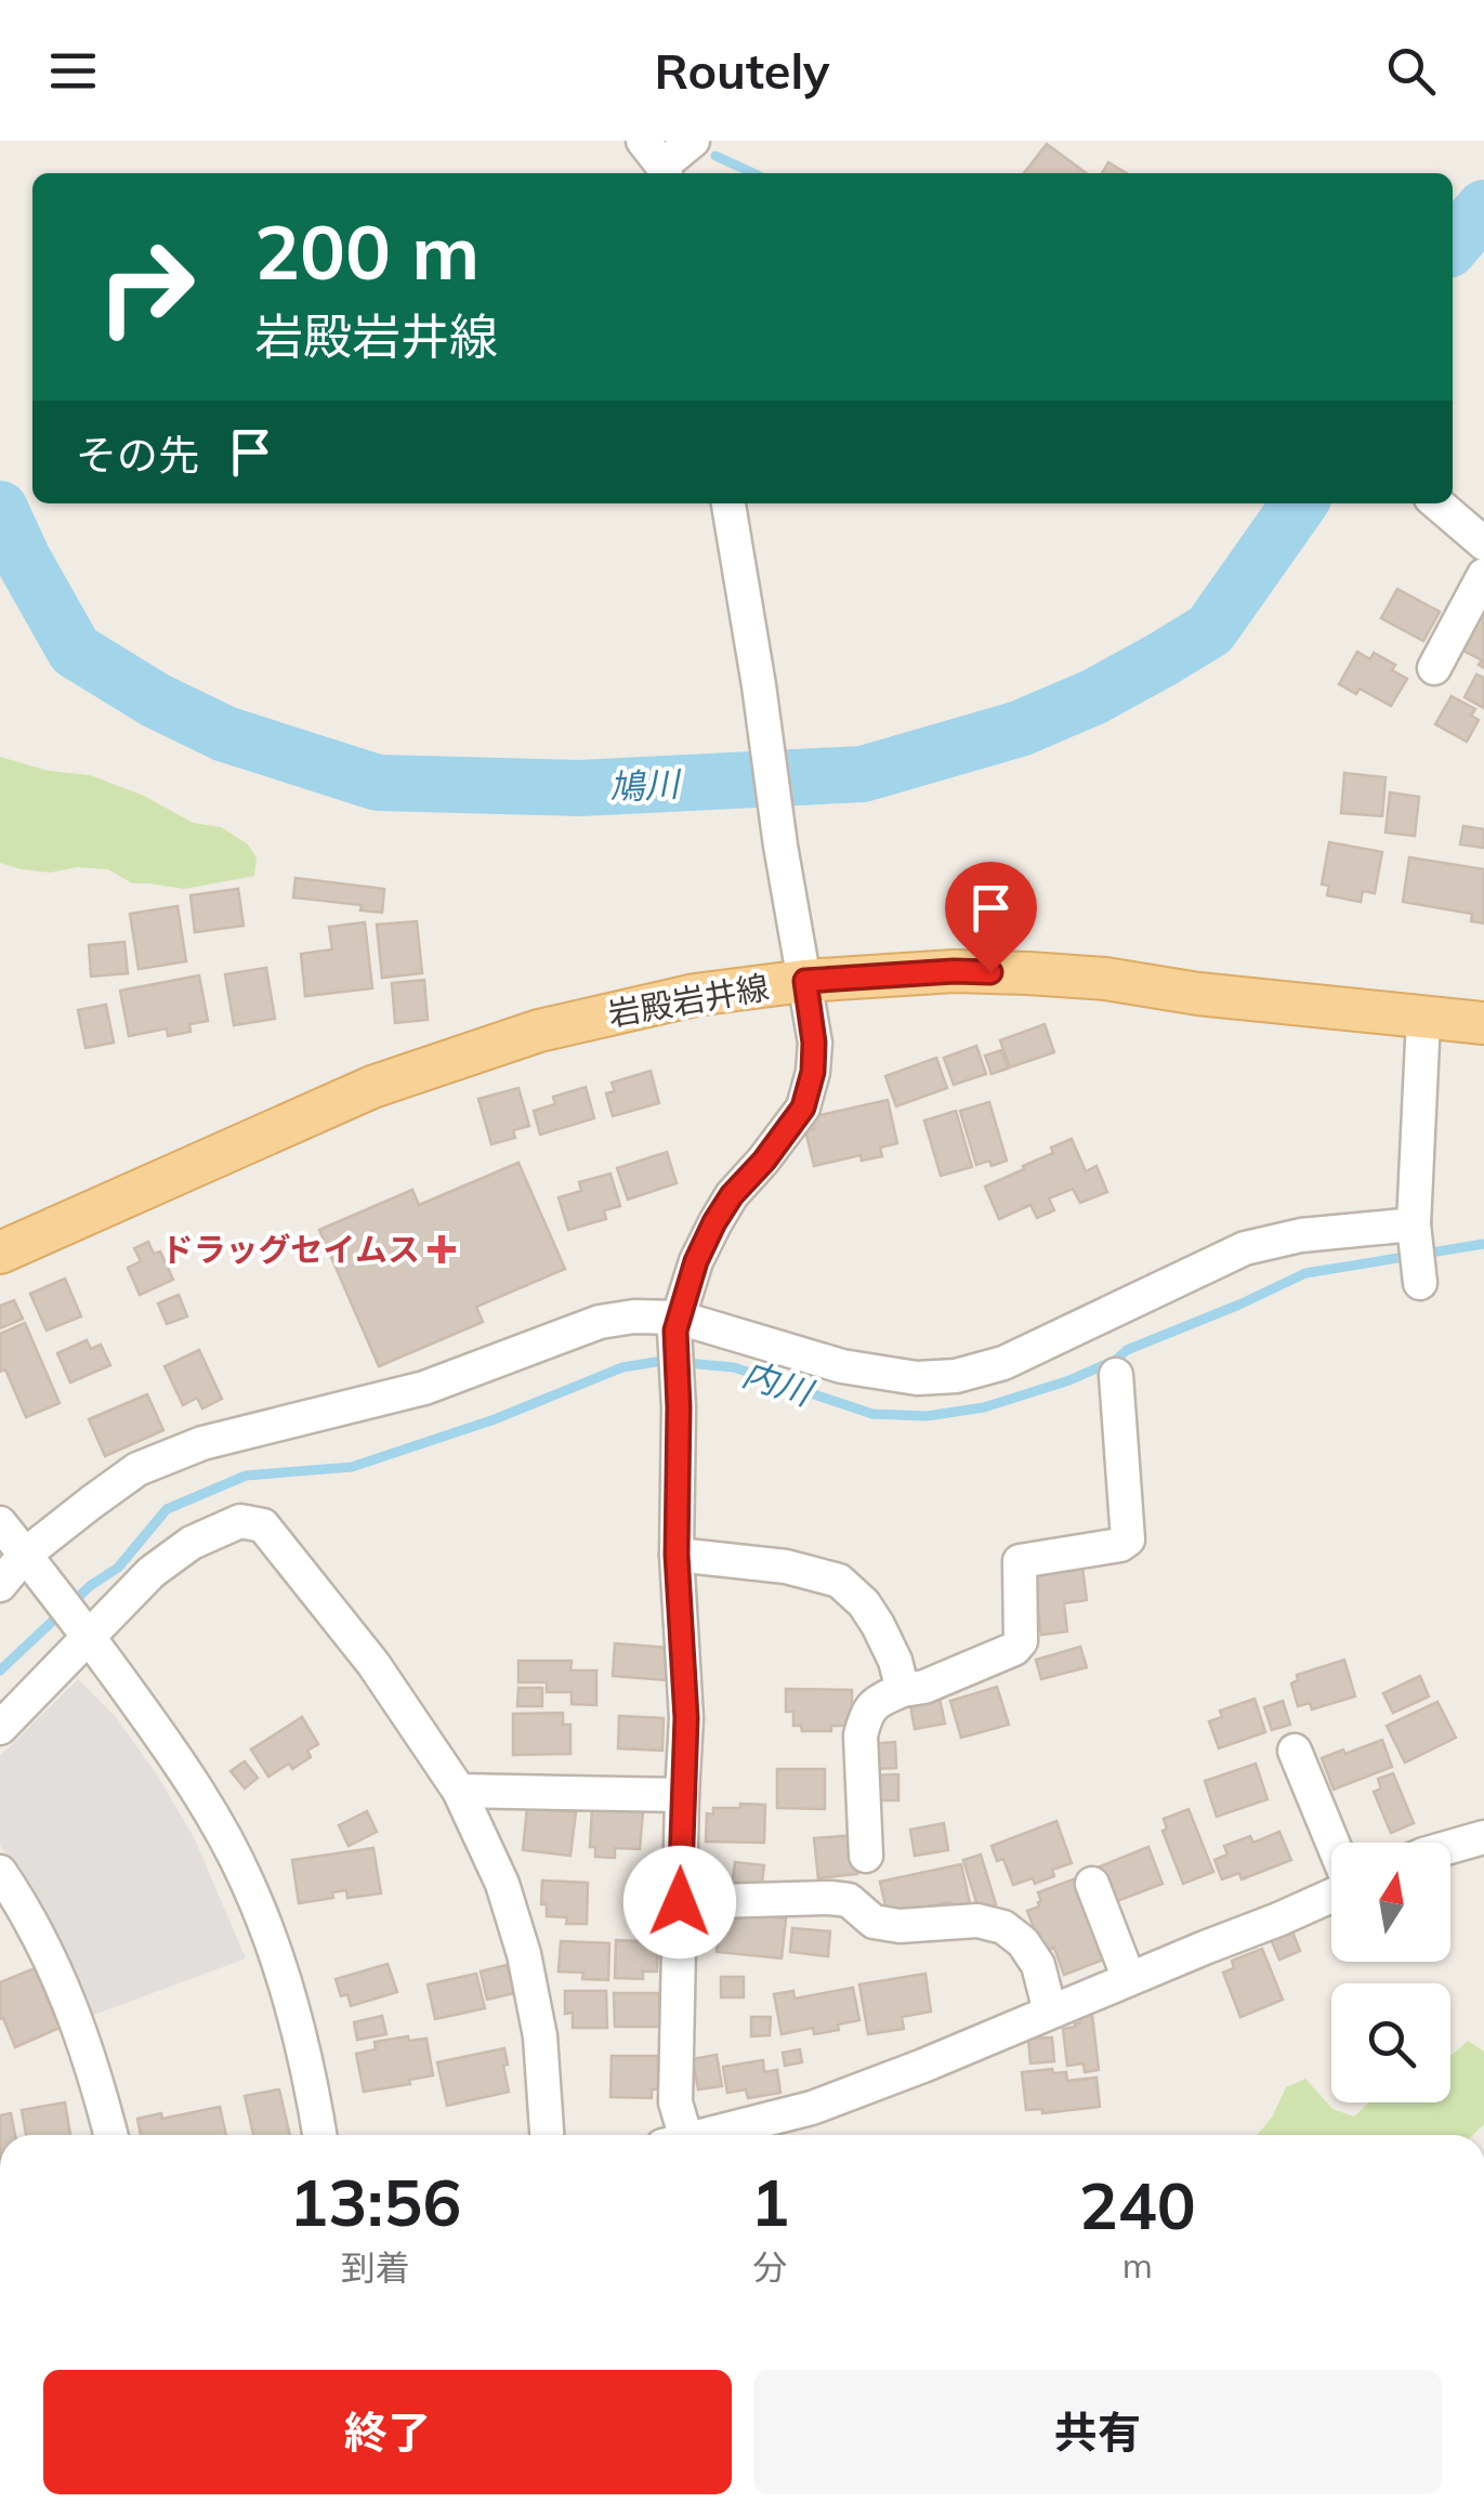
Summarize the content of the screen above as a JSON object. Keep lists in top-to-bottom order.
{
  "streets": {
    "main road": ["岩殿岩井線"]
  },
  "water": ["鳩川", "内川"],
  "places": {
    "health": ["ドラッグセイムス"]
  },
  "north": "top",
  "page": {
    "header": "Routely",
    "turn": ["200 m", "岩殿岩井線"],
    "then": "その先",
    "eta": [
      "13:56",
      "到着",
      "1",
      "分",
      "240",
      "m"
    ],
    "buttons": ["終了", "共有"]
  }
}
